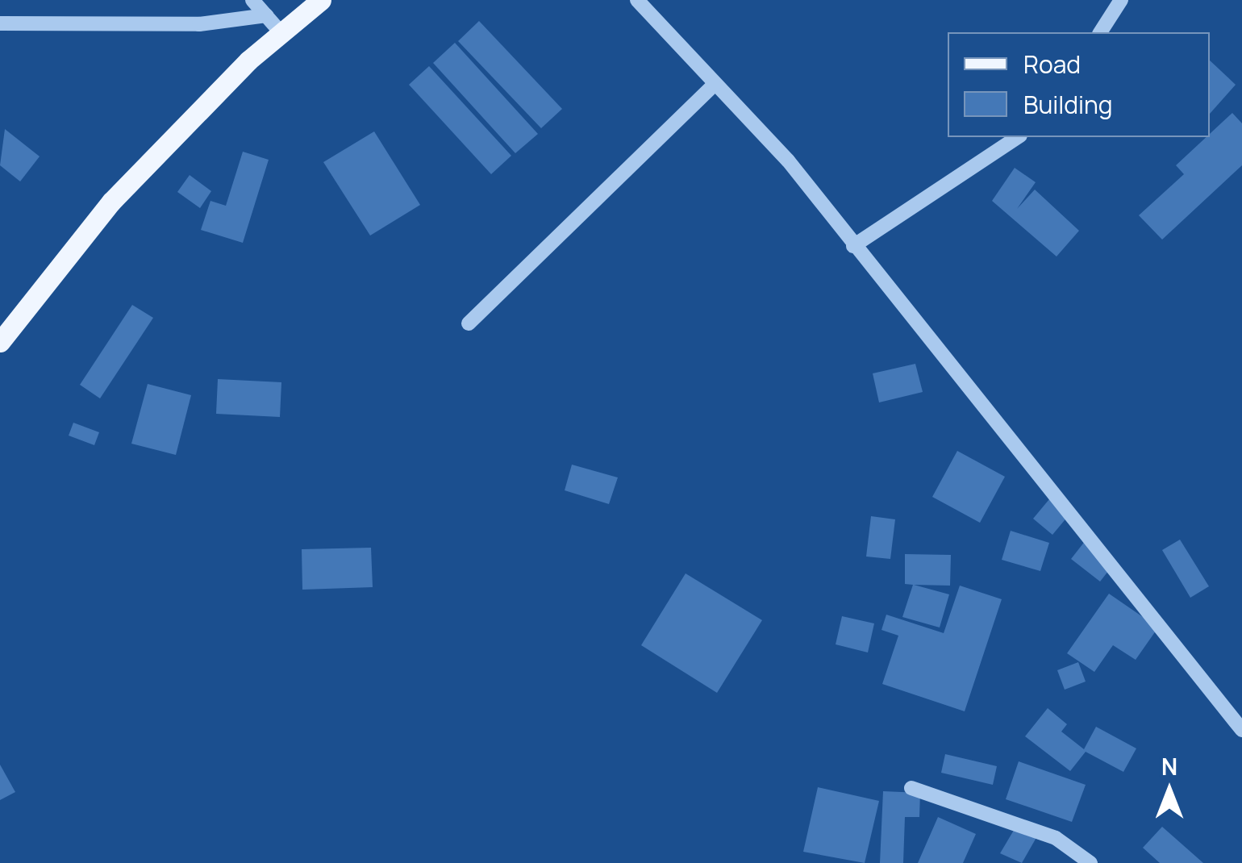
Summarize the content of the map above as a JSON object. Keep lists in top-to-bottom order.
{
  "legend": ["Road", "Building"],
  "north": "top"
}
